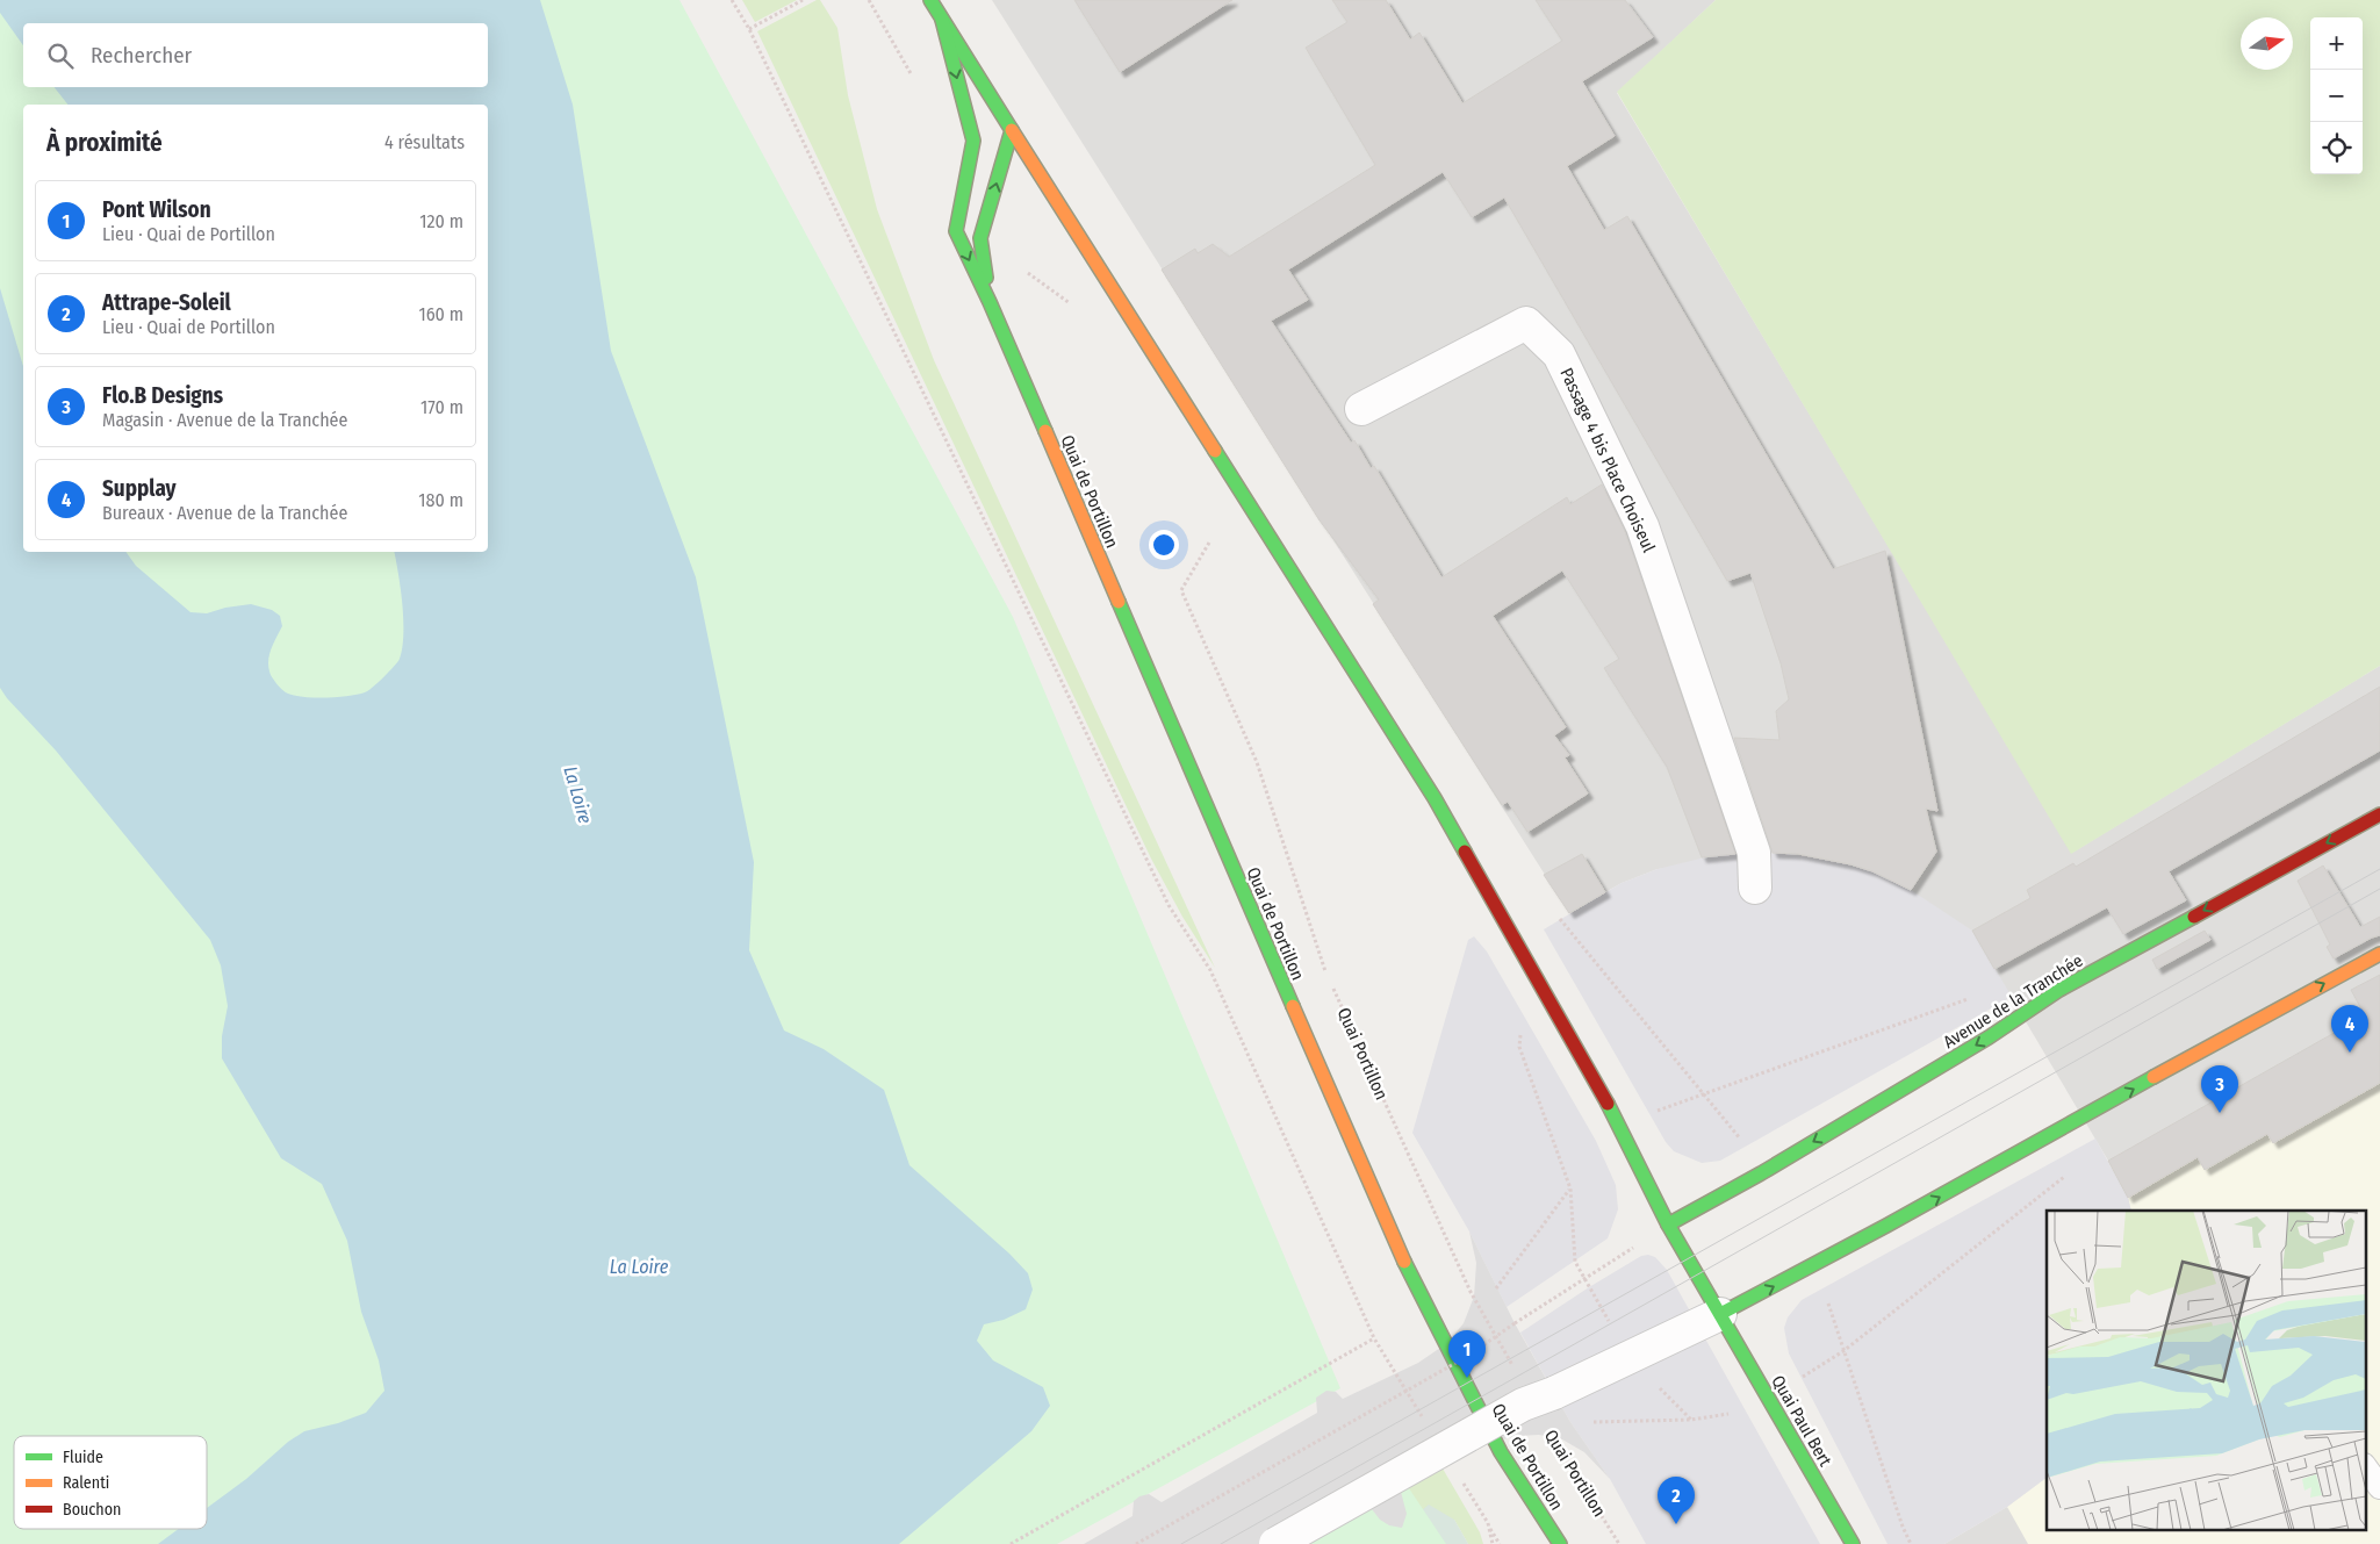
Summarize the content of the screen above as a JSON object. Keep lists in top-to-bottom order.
{
  "streets": {
    "main road": ["Quai de Portillon", "Avenue de la Tranchée", "Quai Paul Bert"],
    "street": ["Passage 4 bis Place Choiseul"],
    "path": ["Quai Portillon"]
  },
  "crossings": [
    ["Quai de Portillon", "Avenue de la Tranchée"],
    ["Quai de Portillon", "Quai Paul Bert"],
    ["Avenue de la Tranchée", "Quai Paul Bert"]
  ],
  "water": ["La Loire"],
  "legend": ["Fluide", "Ralenti", "Bouchon"],
  "north": "right",
  "page": {
    "map_buttons": ["+", "−"],
    "search": "Rechercher",
    "heading": ["À proximité", "4 résultats"],
    "list": [
      {
        "mark": "1",
        "name": "Pont Wilson",
        "note": "Lieu · Quai de Portillon",
        "value": "120 m"
      },
      {
        "mark": "2",
        "name": "Attrape-Soleil",
        "note": "Lieu · Quai de Portillon",
        "value": "160 m"
      },
      {
        "mark": "3",
        "name": "Flo.B Designs",
        "note": "Magasin · Avenue de la Tranchée",
        "value": "170 m"
      },
      {
        "mark": "4",
        "name": "Supplay",
        "note": "Bureaux · Avenue de la Tranchée",
        "value": "180 m"
      }
    ],
    "pins": [
      "4",
      "3",
      "1",
      "2"
    ]
  }
}
